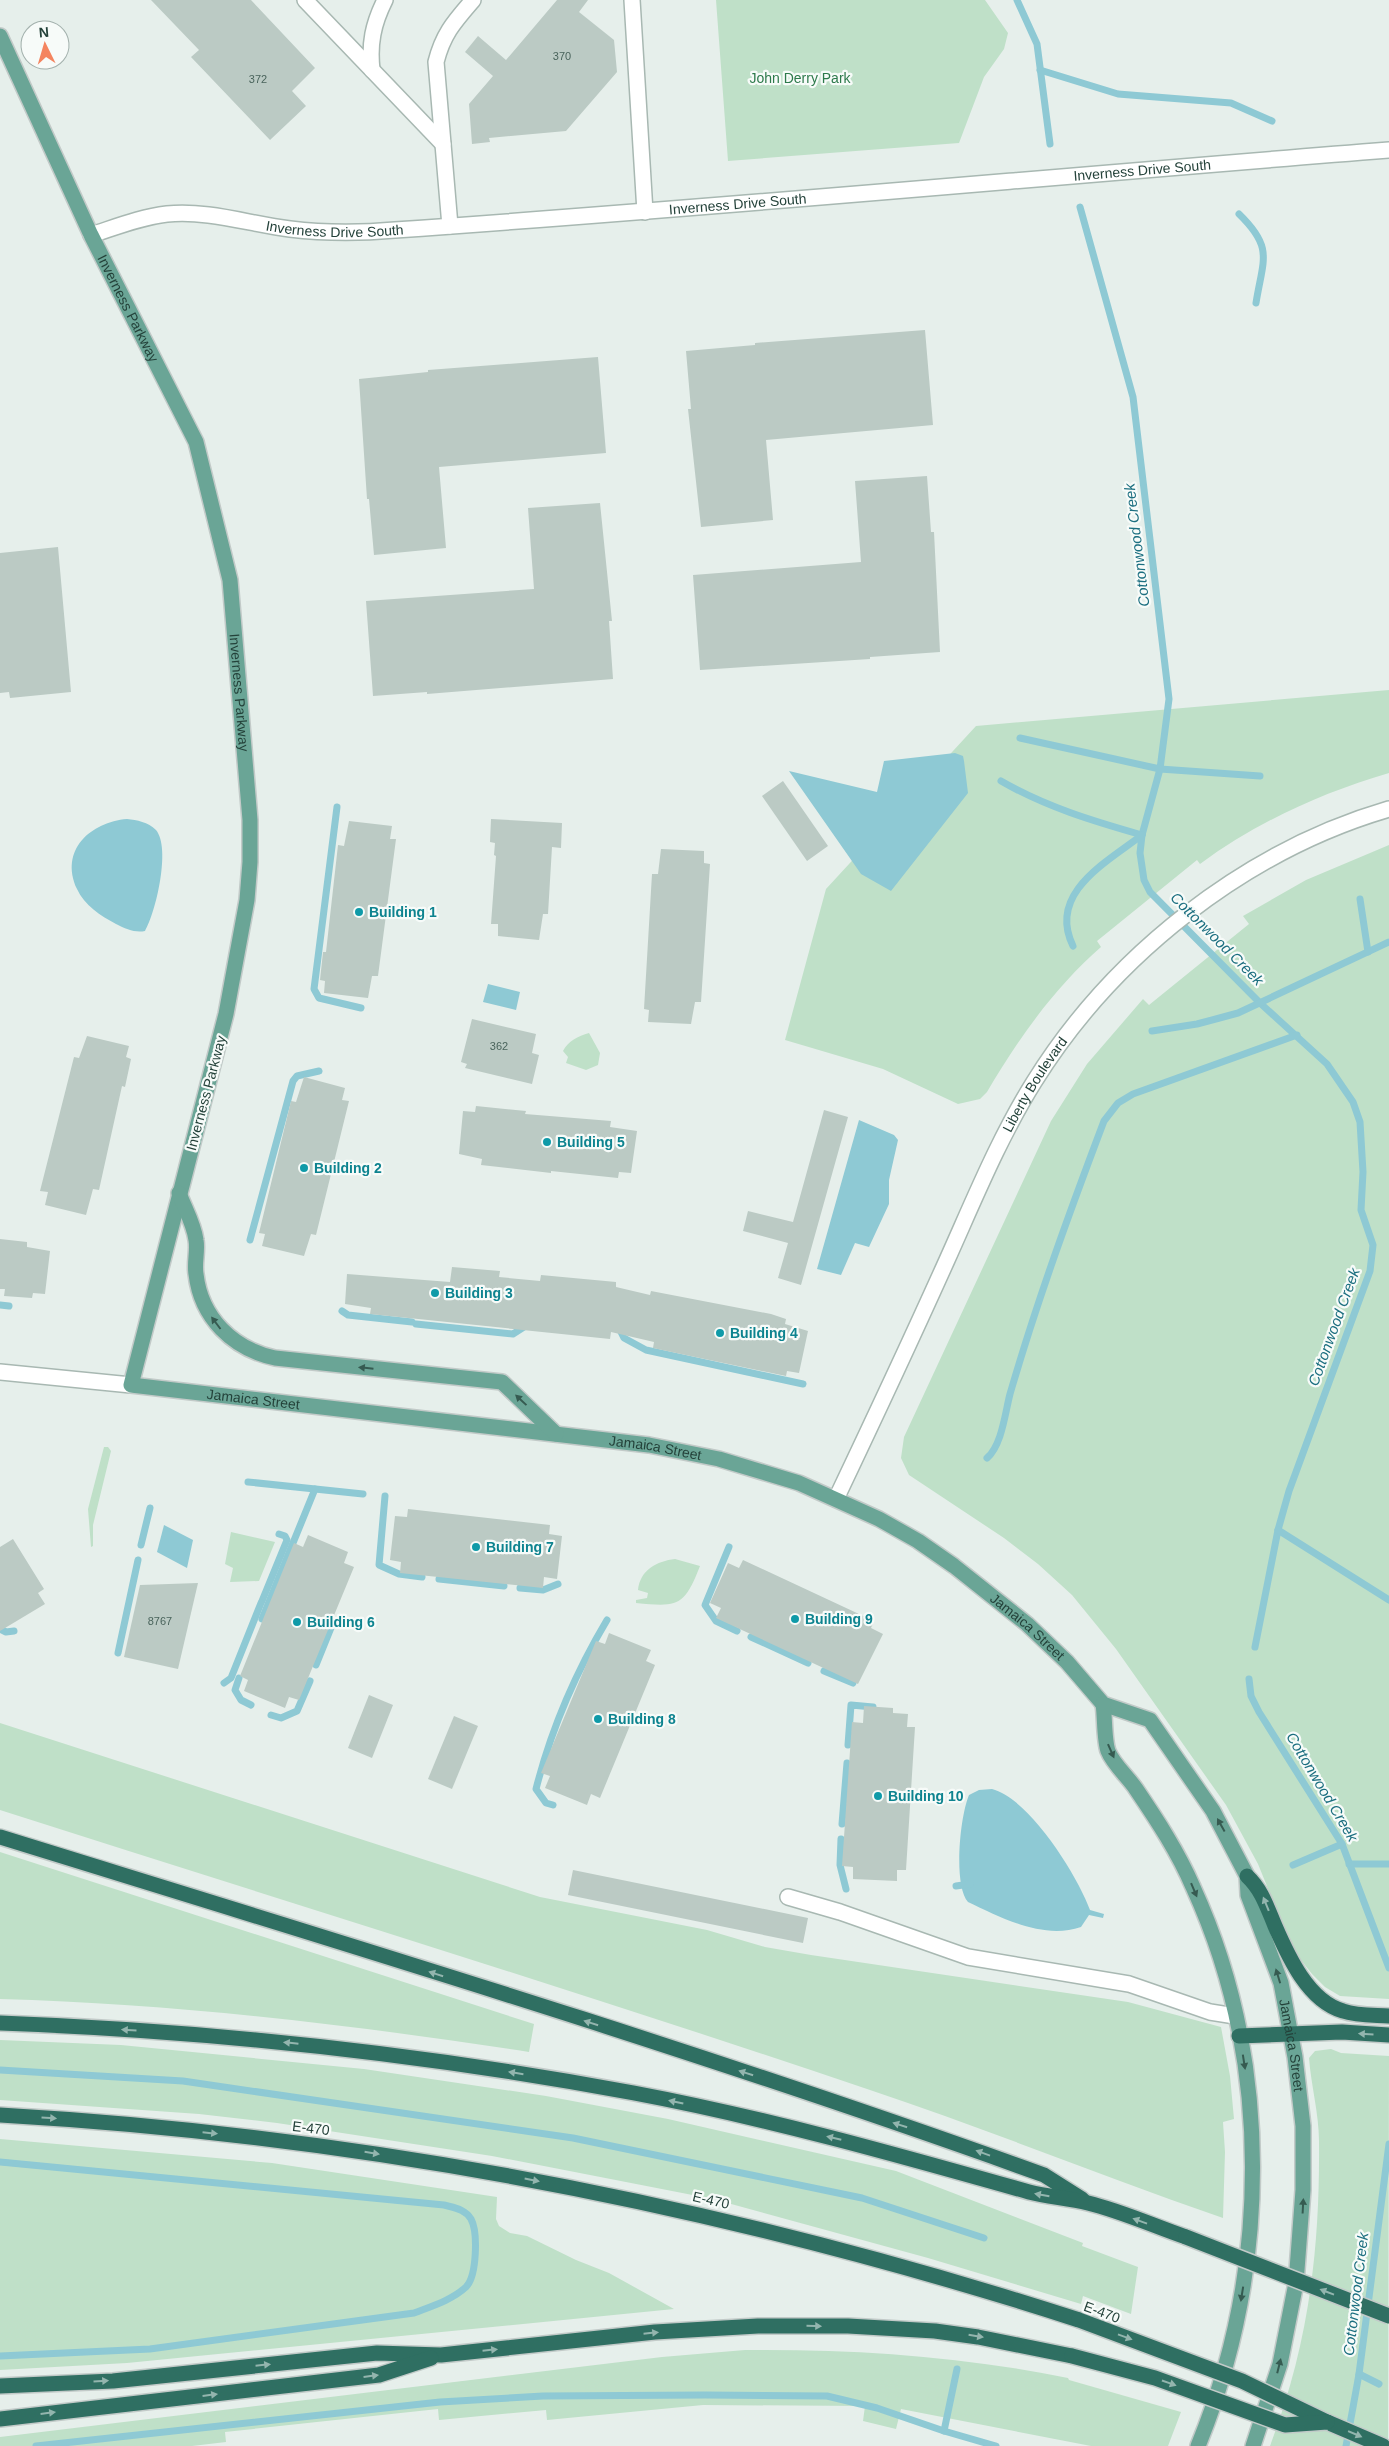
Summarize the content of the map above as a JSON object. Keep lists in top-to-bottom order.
{
  "streets": {
    "highway": ["E-470"],
    "main road": ["Inverness Parkway", "Jamaica Street"],
    "street": ["Inverness Drive South", "Liberty Boulevard"]
  },
  "crossings": [
    ["Inverness Drive South", "Inverness Parkway"],
    ["Inverness Parkway", "Jamaica Street"],
    ["Liberty Boulevard", "Jamaica Street"]
  ],
  "water": ["Cottonwood Creek"],
  "parks": ["John Derry Park"],
  "places": [
    "Building 1",
    "Building 5",
    "Building 2",
    "Building 3",
    "Building 4",
    "Building 7",
    "Building 9",
    "Building 6",
    "Building 8",
    "Building 10"
  ],
  "house_numbers": [
    "370",
    "372",
    "362",
    "8767"
  ],
  "north": "top"
}
